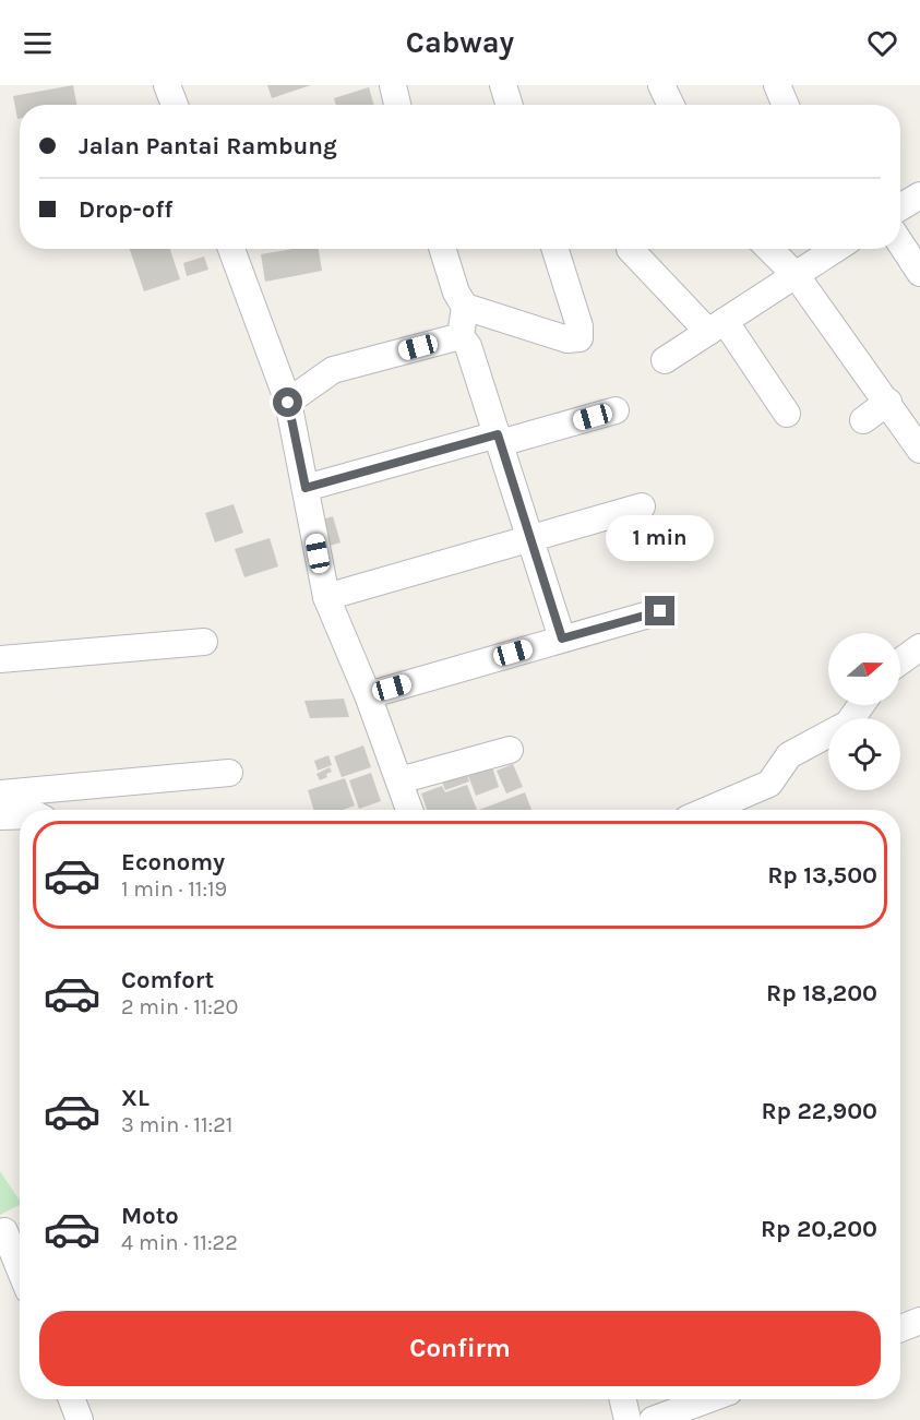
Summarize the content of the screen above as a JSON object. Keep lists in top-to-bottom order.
{
  "north": "right",
  "page": {
    "header": "Cabway",
    "banner": ["Jalan Pantai Rambung", "Drop-off"],
    "bubble": "1 min",
    "list": [
      {
        "name": "Economy",
        "note": "1 min · 11:19",
        "value": "Rp 13,500"
      },
      {
        "name": "Comfort",
        "note": "2 min · 11:20",
        "value": "Rp 18,200"
      },
      {
        "name": "XL",
        "note": "3 min · 11:21",
        "value": "Rp 22,900"
      },
      {
        "name": "Moto",
        "note": "4 min · 11:22",
        "value": "Rp 20,200"
      }
    ],
    "buttons": "Confirm"
  }
}
